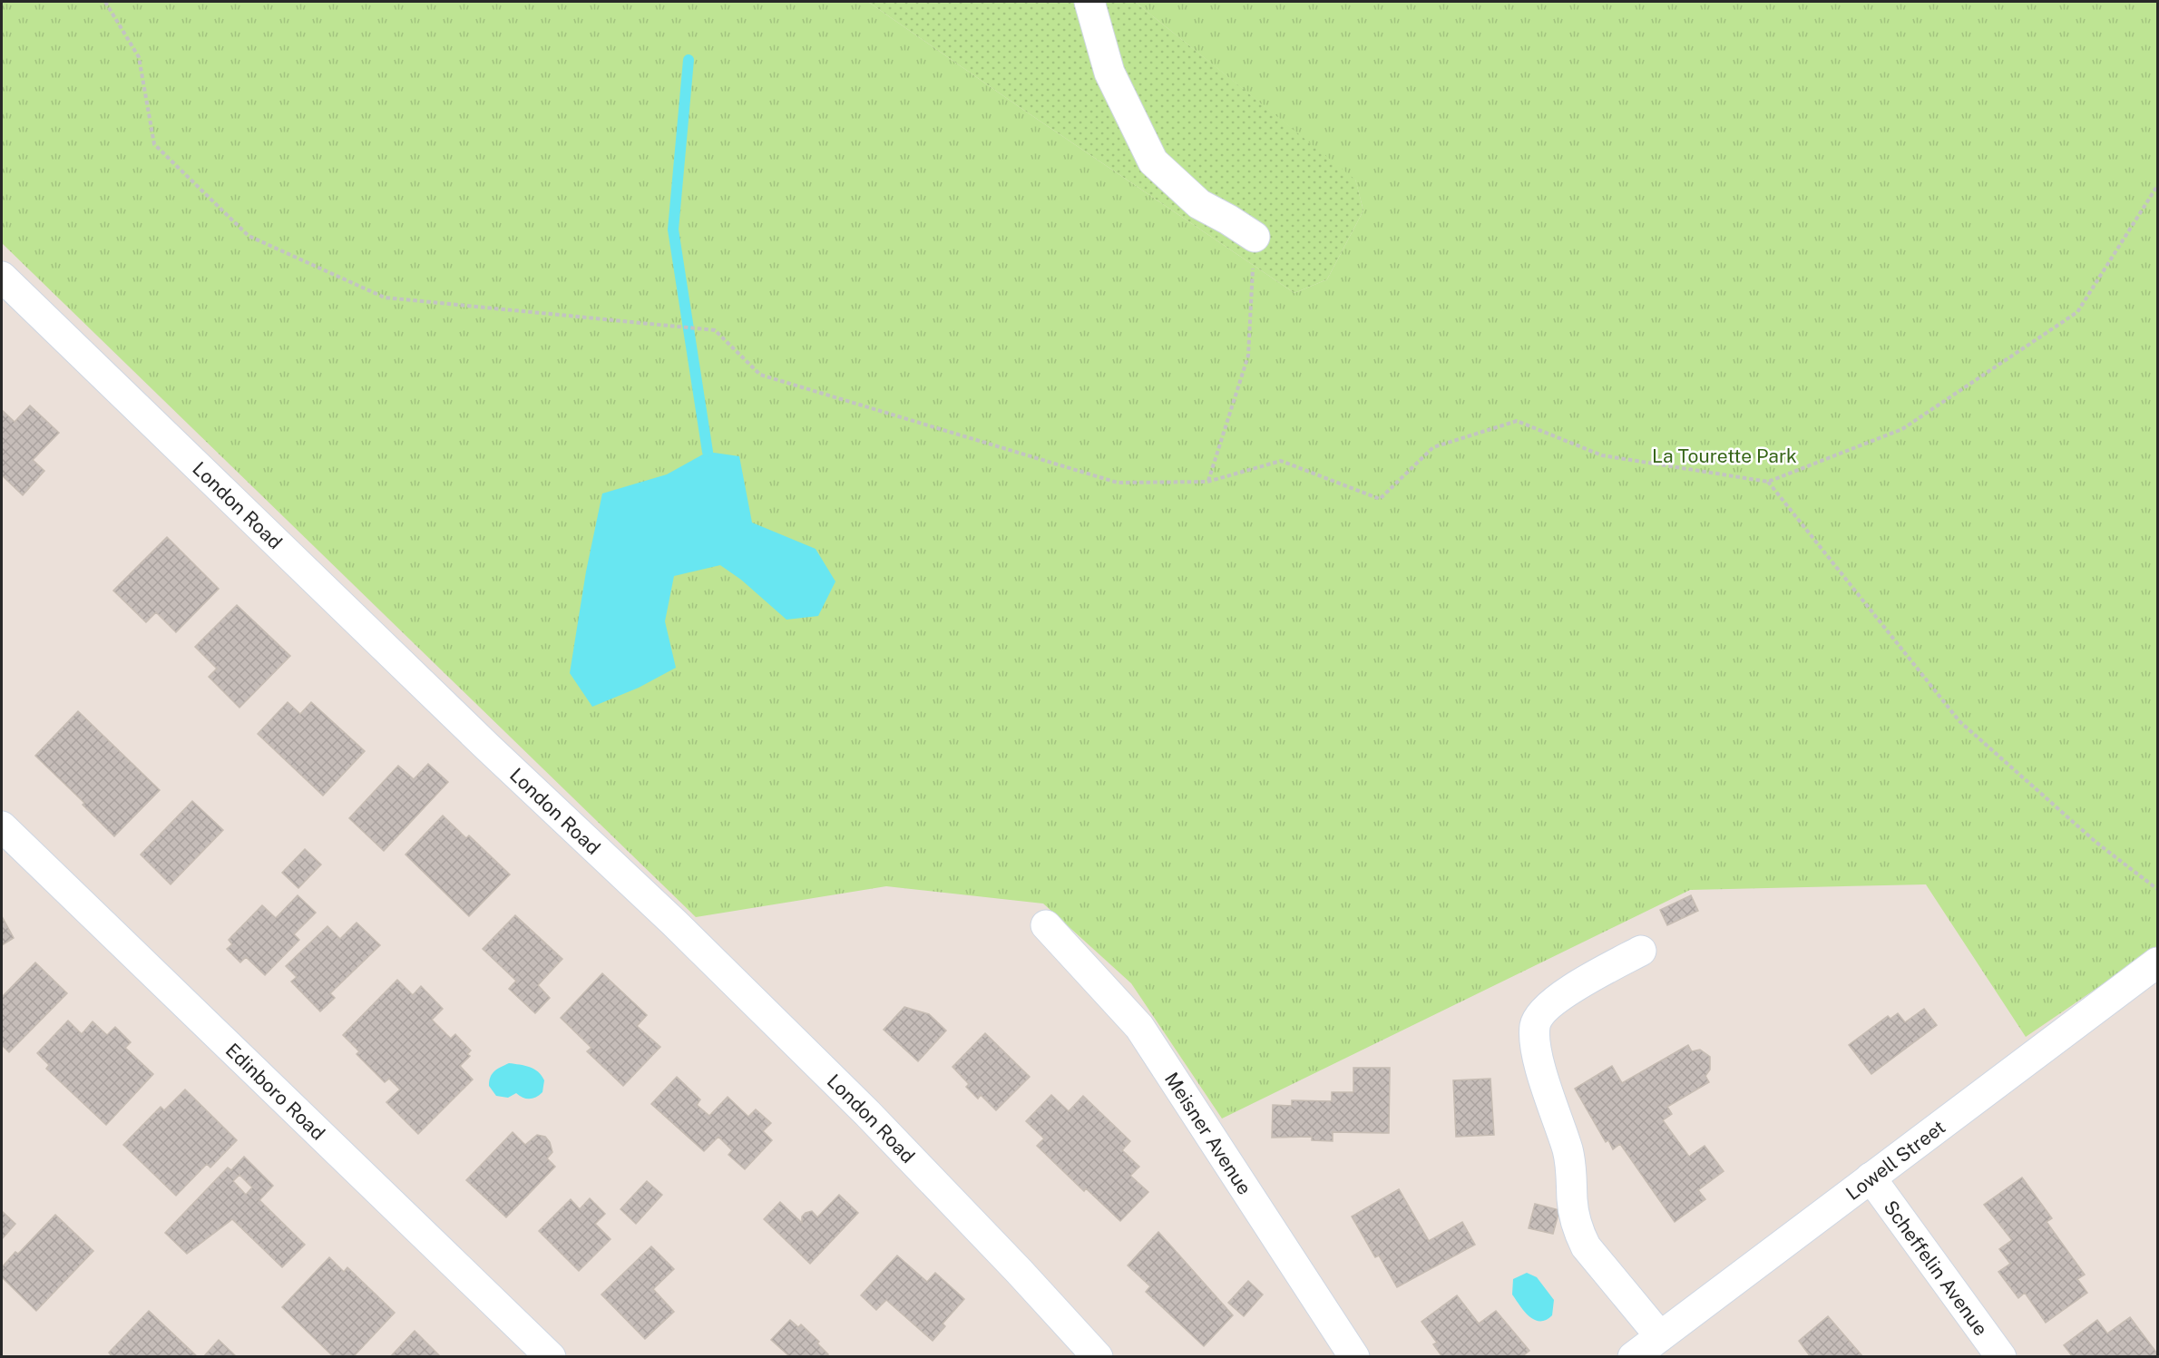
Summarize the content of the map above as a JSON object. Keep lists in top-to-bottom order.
{
  "streets": {
    "street": [
      "London Road",
      "Edinboro Road",
      "Meisner Avenue",
      "Lowell Street",
      "Scheffelin Avenue"
    ]
  },
  "crossings": [
    ["Lowell Street", "Scheffelin Avenue"]
  ],
  "parks": ["La Tourette Park"]
}
